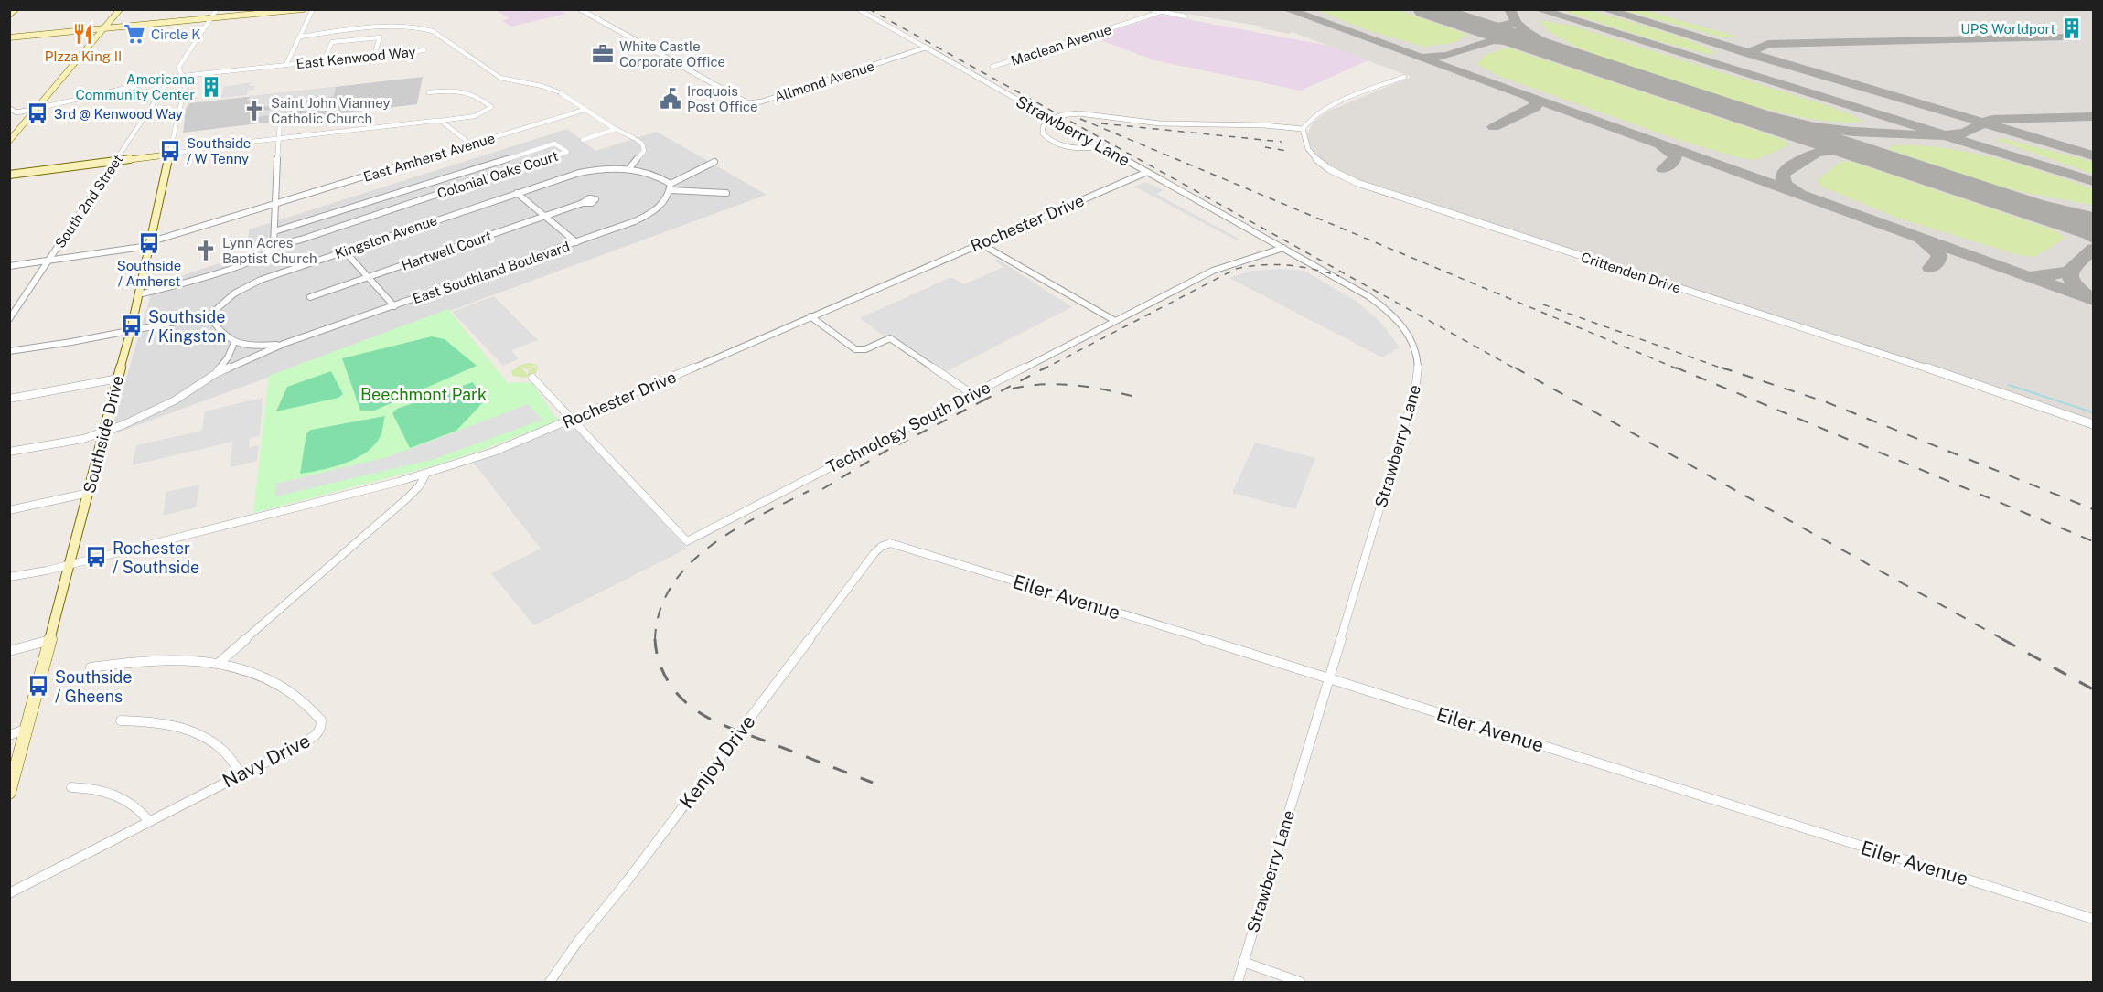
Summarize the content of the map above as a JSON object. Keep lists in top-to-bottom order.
{
  "streets": {
    "main road": ["Southside Drive"],
    "street": [
      "Maclean Avenue",
      "East Kenwood Way",
      "Allmond Avenue",
      "Strawberry Lane",
      "East Amherst Avenue",
      "Colonial Oaks Court",
      "South 2nd Street",
      "Rochester Drive",
      "Kingston Avenue",
      "Hartwell Court",
      "East Southland Boulevard",
      "Crittenden Drive",
      "Technology South Drive",
      "Eiler Avenue",
      "Navy Drive",
      "Kenjoy Drive"
    ]
  },
  "crossings": [
    ["East Kenwood Way", "Southside Drive"],
    ["Allmond Avenue", "Strawberry Lane"],
    ["Strawberry Lane", "Rochester Drive"],
    ["Strawberry Lane", "Technology South Drive"],
    ["Strawberry Lane", "Eiler Avenue"],
    ["East Amherst Avenue", "South 2nd Street"],
    ["East Amherst Avenue", "Southside Drive"],
    ["Colonial Oaks Court", "Southside Drive"],
    ["Rochester Drive", "Technology South Drive"],
    ["Rochester Drive", "Southside Drive"],
    ["Kingston Avenue", "East Southland Boulevard"],
    ["Eiler Avenue", "Kenjoy Drive"]
  ],
  "parks": ["Beechmont Park"],
  "places": {
    "building": ["UPS Worldport", "Americana Community Center"],
    "restaurant": ["PIzza King II"],
    "supermarket": ["Circle K"],
    "office": ["White Castle Corporate Office"],
    "public building": ["Iroquois Post Office"],
    "church": ["Saint John Vianney Catholic Church", "Lynn Acres Baptist Church"],
    "bus stop": [
      "3rd @ Kenwood Way",
      "Southside / W Tenny",
      "Southside / Amherst",
      "Southside / Kingston",
      "Rochester / Southside",
      "Southside / Gheens"
    ]
  }
}
